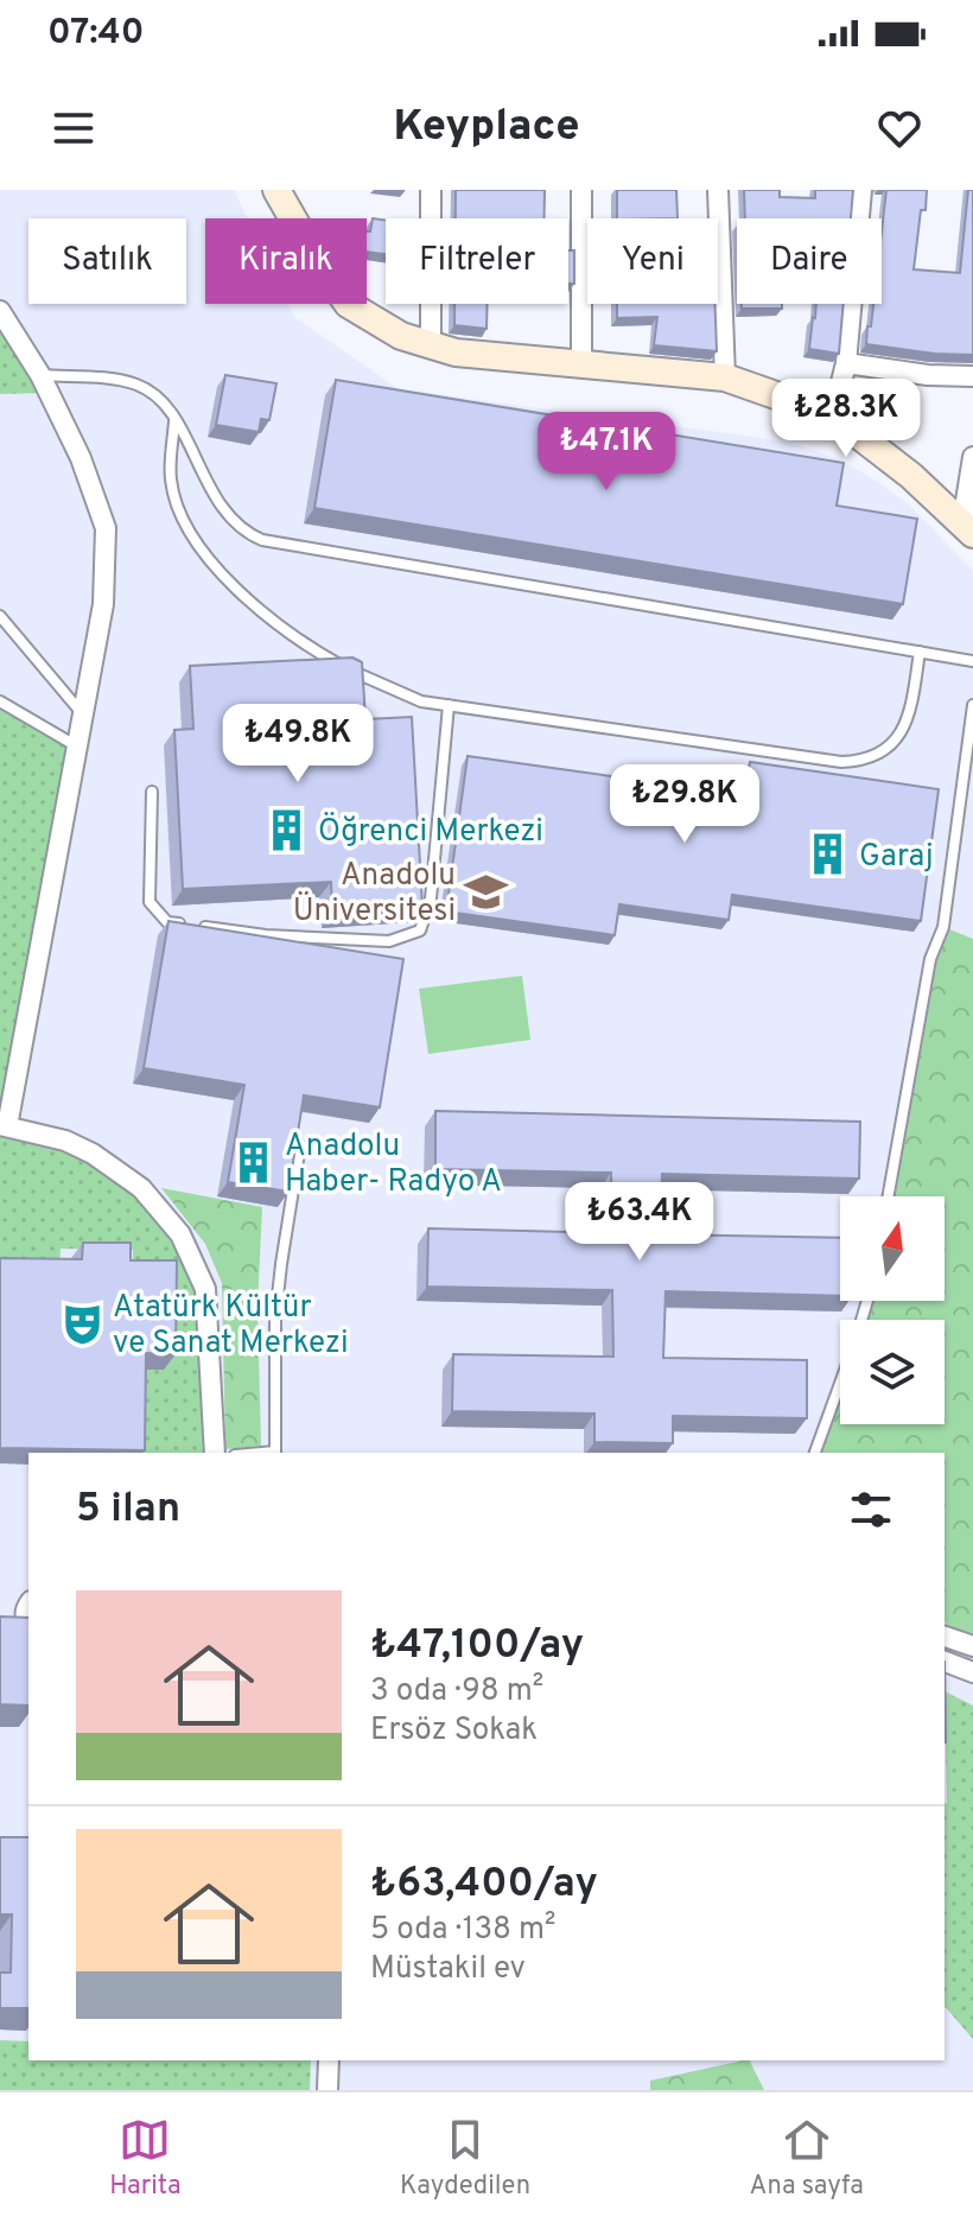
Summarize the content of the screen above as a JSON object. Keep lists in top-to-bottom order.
{
  "places": {
    "building": ["Öğrenci Merkezi", "Garaj", "Anadolu Haber- Radyo A"],
    "school or university": ["Anadolu Üniversitesi"],
    "theatre": ["Atatürk Kültür ve Sanat Merkezi"]
  },
  "north": "top",
  "page": {
    "status": "07:40",
    "header": "Keyplace",
    "chip": [
      "Satılık",
      "Kiralık",
      "Filtreler",
      "Yeni",
      "Daire"
    ],
    "price": [
      "₺28.3K",
      "₺47.1K",
      "₺49.8K",
      "₺29.8K",
      "₺63.4K"
    ],
    "heading": "5 ilan",
    "list": [
      {
        "name": "₺47,100/ay",
        "note": "3 oda · 98 m² · Ersöz Sokak"
      },
      {
        "name": "₺63,400/ay",
        "note": "5 oda · 138 m² · Müstakil ev"
      }
    ],
    "tabs": ["Harita", "Kaydedilen", "Ana sayfa"]
  }
}
